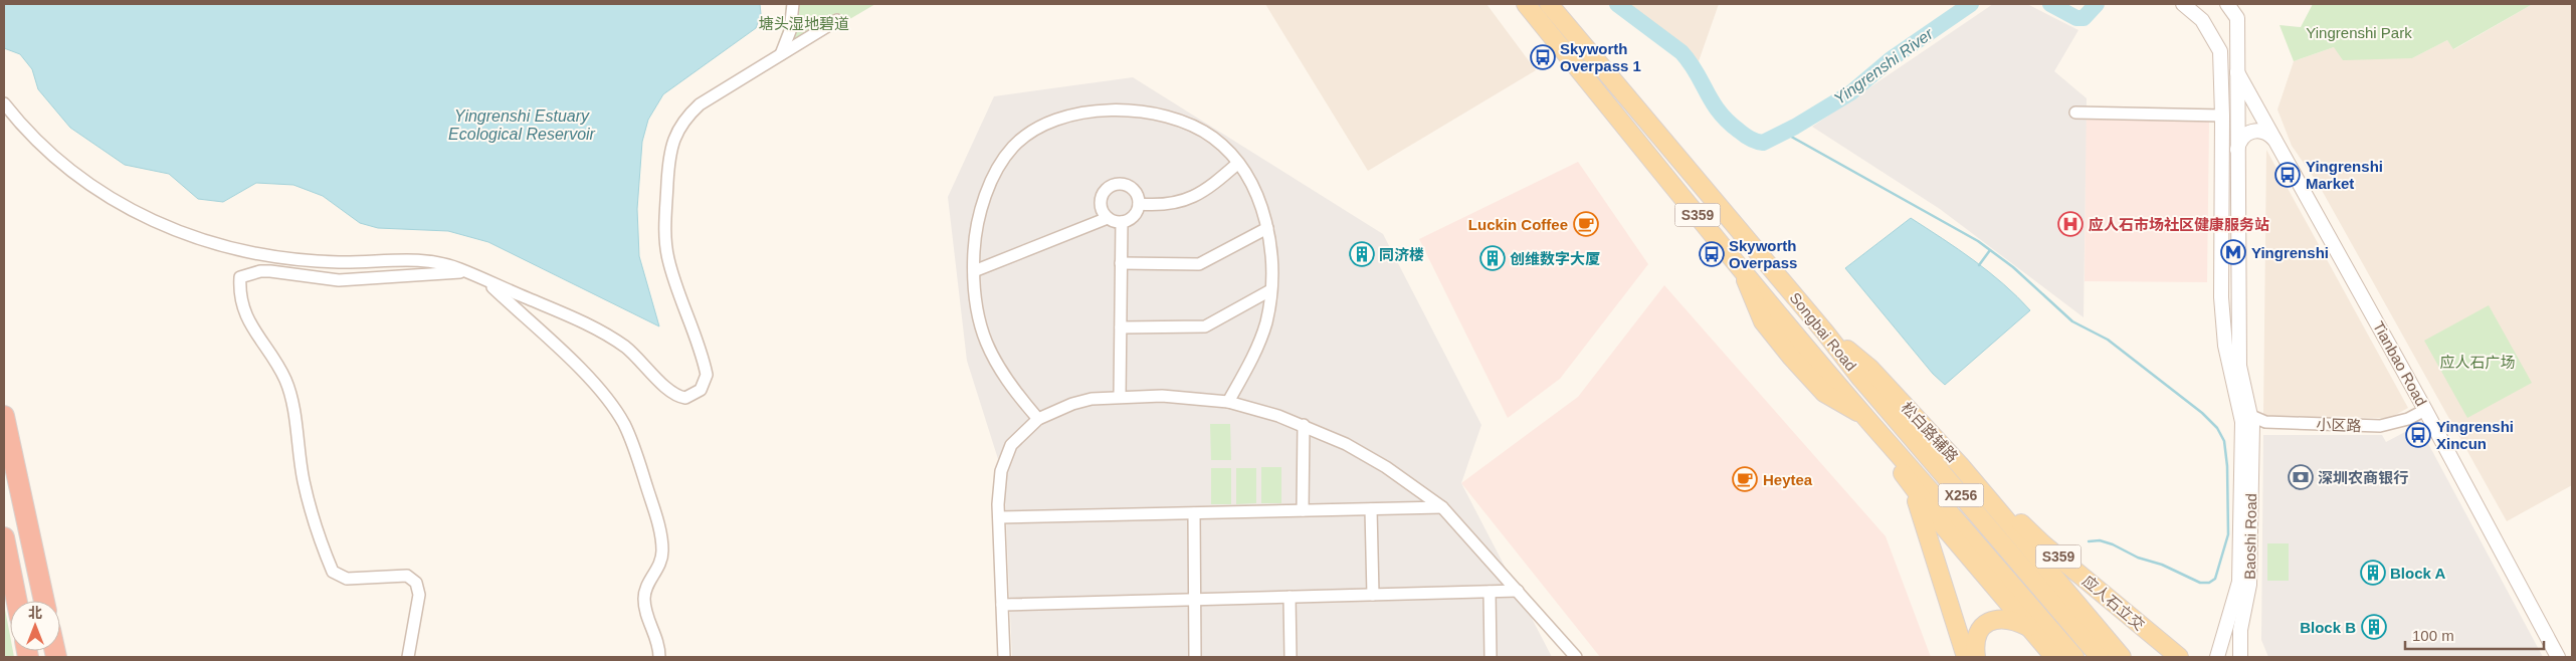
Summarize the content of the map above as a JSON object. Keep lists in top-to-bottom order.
{
  "streets": {
    "main road": [
      "S359",
      "Songbai Road",
      "松白路辅路",
      "X256",
      "应人石立交"
    ],
    "street": ["Tianbao Road", "小区路", "Baoshi Road"]
  },
  "crossings": [
    ["S359", "Songbai Road"],
    ["Songbai Road", "松白路辅路"],
    ["Tianbao Road", "小区路"],
    ["小区路", "Baoshi Road"],
    ["松白路辅路", "应人石立交"]
  ],
  "water": ["Yingrenshi River", "Yingrenshi Estuary Ecological Reservoir"],
  "parks": ["塘头湿地碧道", "Yingrenshi Park", "应人石广场"],
  "places": {
    "bus stop": [
      "Skyworth Overpass 1",
      "Yingrenshi Market",
      "Skyworth Overpass",
      "Yingrenshi Xincun"
    ],
    "cafe": ["Luckin Coffee", "Heytea"],
    "hospital": ["应人石市场社区健康服务站"],
    "metro station": ["Yingrenshi"],
    "building": [
      "同济楼",
      "创维数字大厦",
      "Block A",
      "Block B"
    ],
    "bank": ["深圳农商银行"]
  },
  "scale_bar": "100 m",
  "north": "top"
}
